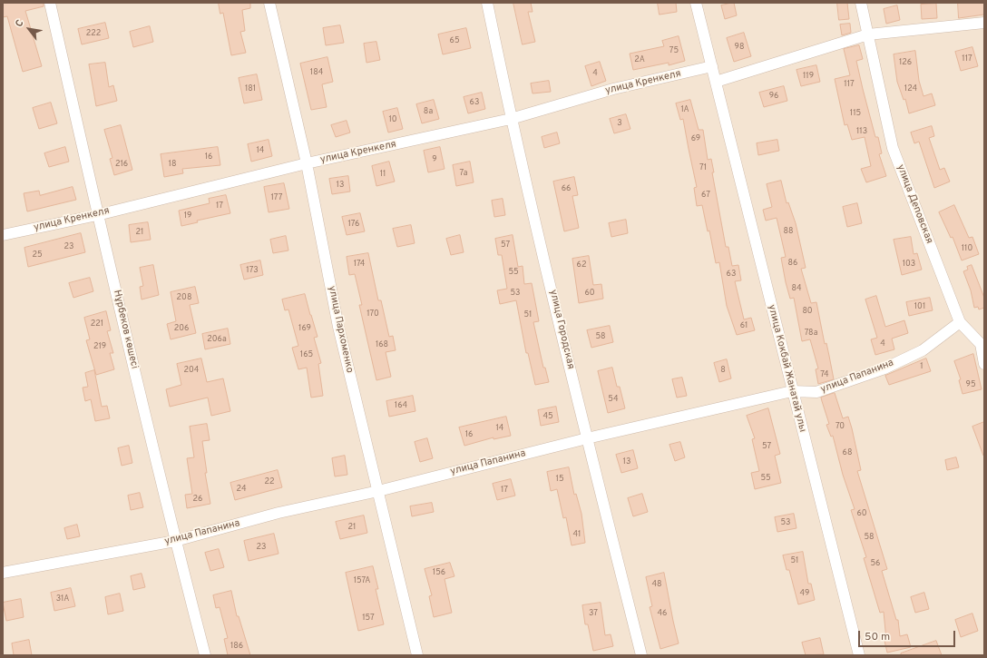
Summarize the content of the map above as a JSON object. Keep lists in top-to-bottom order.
{
  "streets": {
    "street": [
      "улица Кренкеля",
      "улица Деповская",
      "Нұрбеков көшесі",
      "улица Пархоменко",
      "улица Городская",
      "улица Кокбай Жанатай улы",
      "улица Папанина"
    ]
  },
  "crossings": [
    ["улица Кренкеля", "Нұрбеков көшесі"],
    ["улица Кренкеля", "улица Пархоменко"],
    ["улица Кренкеля", "улица Городская"],
    ["улица Кренкеля", "улица Кокбай Жанатай улы"],
    ["улица Деповская", "улица Папанина"],
    ["Нұрбеков көшесі", "улица Папанина"],
    ["улица Пархоменко", "улица Папанина"],
    ["улица Городская", "улица Папанина"],
    ["улица Кокбай Жанатай улы", "улица Папанина"]
  ],
  "house_numbers": [
    "222",
    "65",
    "98",
    "75",
    "117",
    "2А",
    "126",
    "184",
    "4",
    "119",
    "117",
    "181",
    "124",
    "96",
    "63",
    "1А",
    "8а",
    "115",
    "10",
    "3",
    "113",
    "69",
    "14",
    "16",
    "9",
    "216",
    "18",
    "71",
    "7а",
    "11",
    "13",
    "66",
    "67",
    "177",
    "17",
    "19",
    "176",
    "88",
    "21",
    "57",
    "23",
    "110",
    "25",
    "86",
    "174",
    "103",
    "62",
    "173",
    "55",
    "63",
    "84",
    "53",
    "60",
    "208",
    "101",
    "80",
    "170",
    "51",
    "221",
    "61",
    "206",
    "169",
    "78а",
    "58",
    "206а",
    "4",
    "168",
    "219",
    "165",
    "1",
    "204",
    "8",
    "74",
    "95",
    "54",
    "164",
    "45",
    "70",
    "14",
    "16",
    "57",
    "68",
    "13",
    "55",
    "15",
    "22",
    "24",
    "17",
    "26",
    "60",
    "53",
    "21",
    "41",
    "58",
    "23",
    "51",
    "56",
    "156",
    "157А",
    "48",
    "49",
    "31А",
    "37",
    "46",
    "157",
    "186"
  ],
  "scale_bar": "50 m",
  "north": "top left"
}
